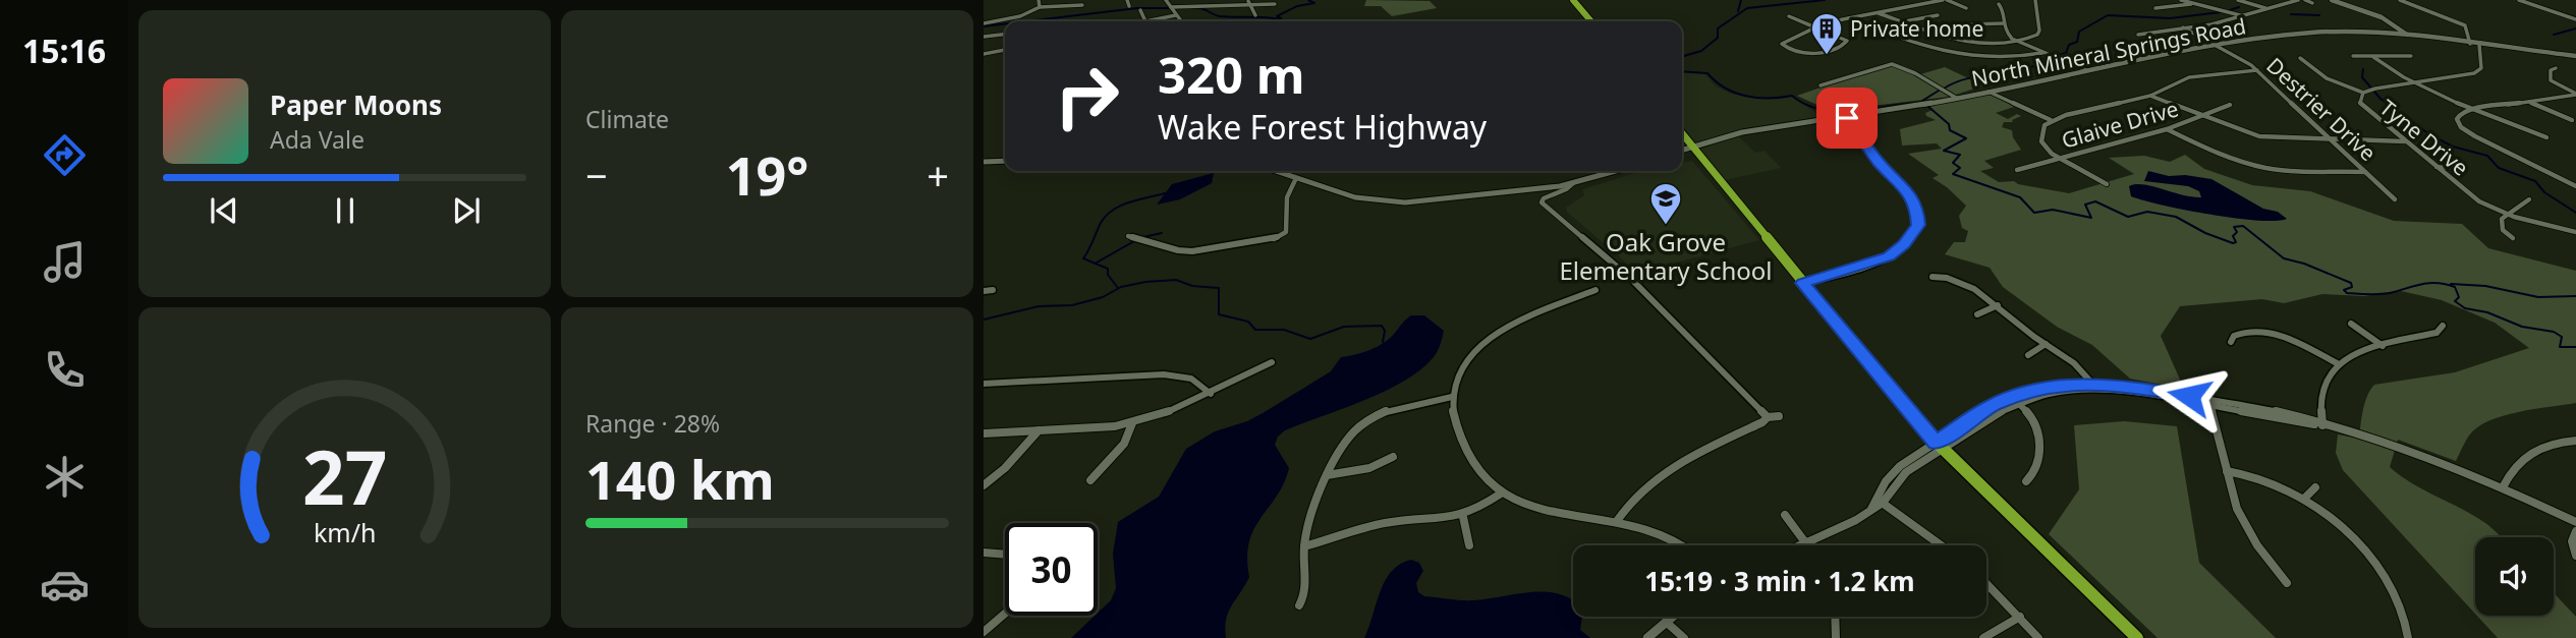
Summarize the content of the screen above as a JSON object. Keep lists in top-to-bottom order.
{
  "streets": {
    "street": [
      "North Mineral Springs Road",
      "Destrier Drive",
      "Glaive Drive",
      "Tyne Drive"
    ]
  },
  "crossings": [
    ["North Mineral Springs Road", "Destrier Drive"],
    ["North Mineral Springs Road", "Tyne Drive"]
  ],
  "places": {
    "building": ["Private home"],
    "school or university": ["Oak Grove Elementary School"]
  },
  "page": {
    "tabs": "15:16",
    "tile": [
      "Climate",
      ["Range · 28%", "140 km"]
    ],
    "turn": ["320 m", "Wake Forest Highway"],
    "song": ["Paper Moons", "Ada Vale"],
    "heat": ["−", "19°", "+"],
    "limit": "30",
    "trip": "15:19 · 3 min · 1.2 km",
    "gauge": ["27", "km/h"]
  }
}
